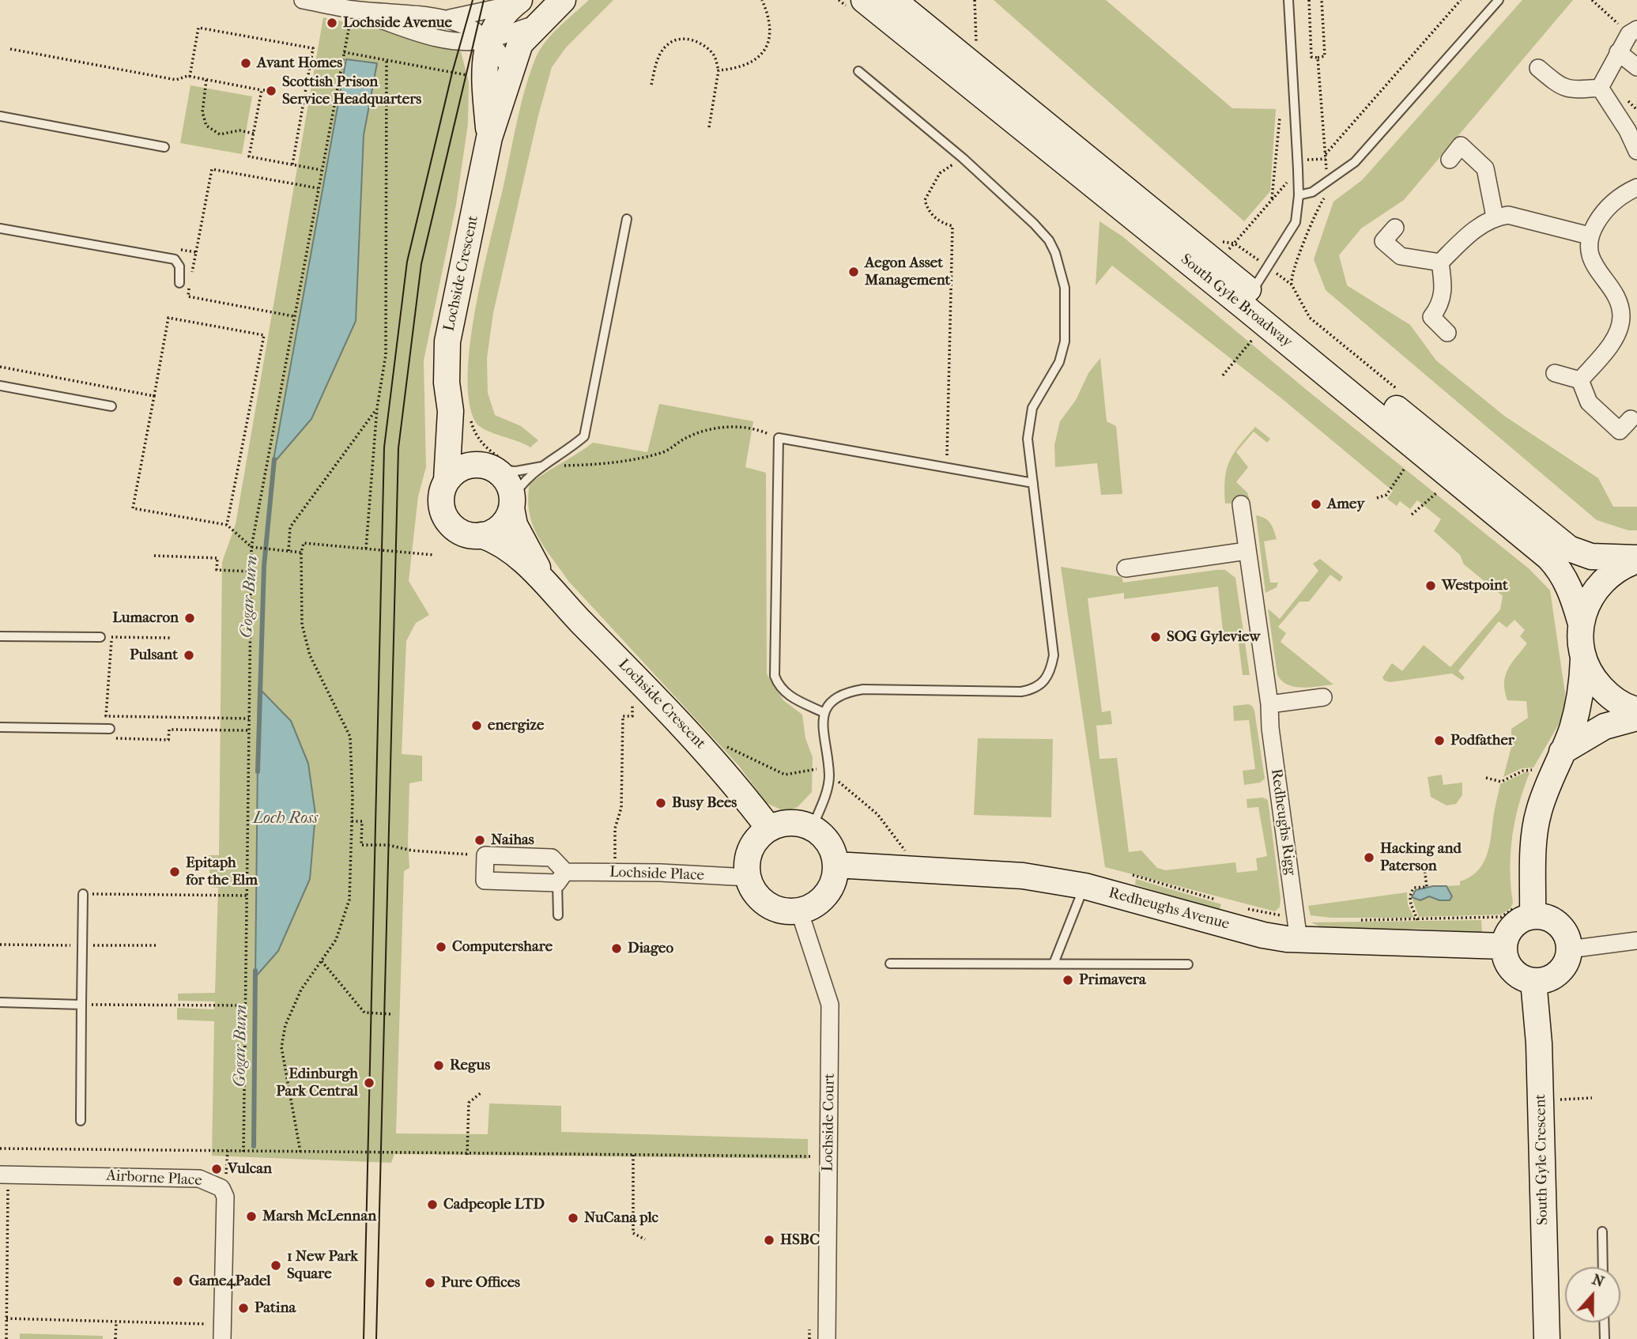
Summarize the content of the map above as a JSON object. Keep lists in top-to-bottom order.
{
  "streets": {
    "street": [
      "Lochside Crescent",
      "South Gyle Broadway",
      "Redheughs Rigg",
      "Lochside Place",
      "Redheughs Avenue",
      "Lochside Court",
      "South Gyle Crescent",
      "Airborne Place"
    ]
  },
  "crossings": [
    ["Lochside Crescent", "Lochside Place"],
    ["Lochside Crescent", "Redheughs Avenue"],
    ["Lochside Crescent", "Lochside Court"],
    ["Redheughs Rigg", "Redheughs Avenue"],
    ["Lochside Place", "Redheughs Avenue"],
    ["Lochside Place", "Lochside Court"],
    ["Redheughs Avenue", "Lochside Court"],
    ["Redheughs Avenue", "South Gyle Crescent"]
  ],
  "water": ["Gogar Burn", "Loch Ross"],
  "places": [
    "Lochside Avenue",
    "Avant Homes",
    "Scottish Prison Service Headquarters",
    "Aegon Asset Management",
    "Amey",
    "Westpoint",
    "Lumacron",
    "SOG Gyleview",
    "Pulsant",
    "energize",
    "Podfather",
    "Busy Bees",
    "Naihas",
    "Hacking and Paterson",
    "Epitaph for the Elm",
    "Computershare",
    "Diageo",
    "Primavera",
    "Regus",
    "Edinburgh Park Central",
    "Vulcan",
    "Cadpeople LTD",
    "Marsh McLennan",
    "NuCana plc",
    "HSBC",
    "1 New Park Square",
    "Game4Padel",
    "Pure Offices",
    "Patina"
  ],
  "north": "top"
}
